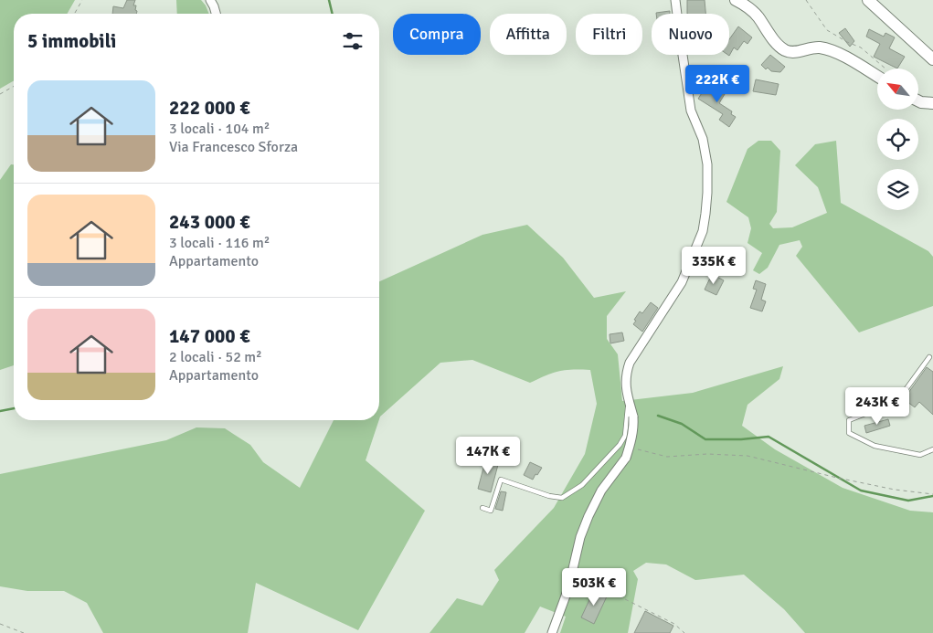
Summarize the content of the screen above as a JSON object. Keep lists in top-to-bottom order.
{
  "north": "top left",
  "page": {
    "chip": [
      "Compra",
      "Affitta",
      "Filtri",
      "Nuovo"
    ],
    "heading": "5 immobili",
    "price": [
      "222K €",
      "335K €",
      "243K €",
      "147K €",
      "503K €"
    ],
    "list": [
      {
        "name": "222 000 €",
        "note": "3 locali · 104 m² · Via Francesco Sforza"
      },
      {
        "name": "243 000 €",
        "note": "3 locali · 116 m² · Appartamento"
      },
      {
        "name": "147 000 €",
        "note": "2 locali · 52 m² · Appartamento"
      }
    ]
  }
}
